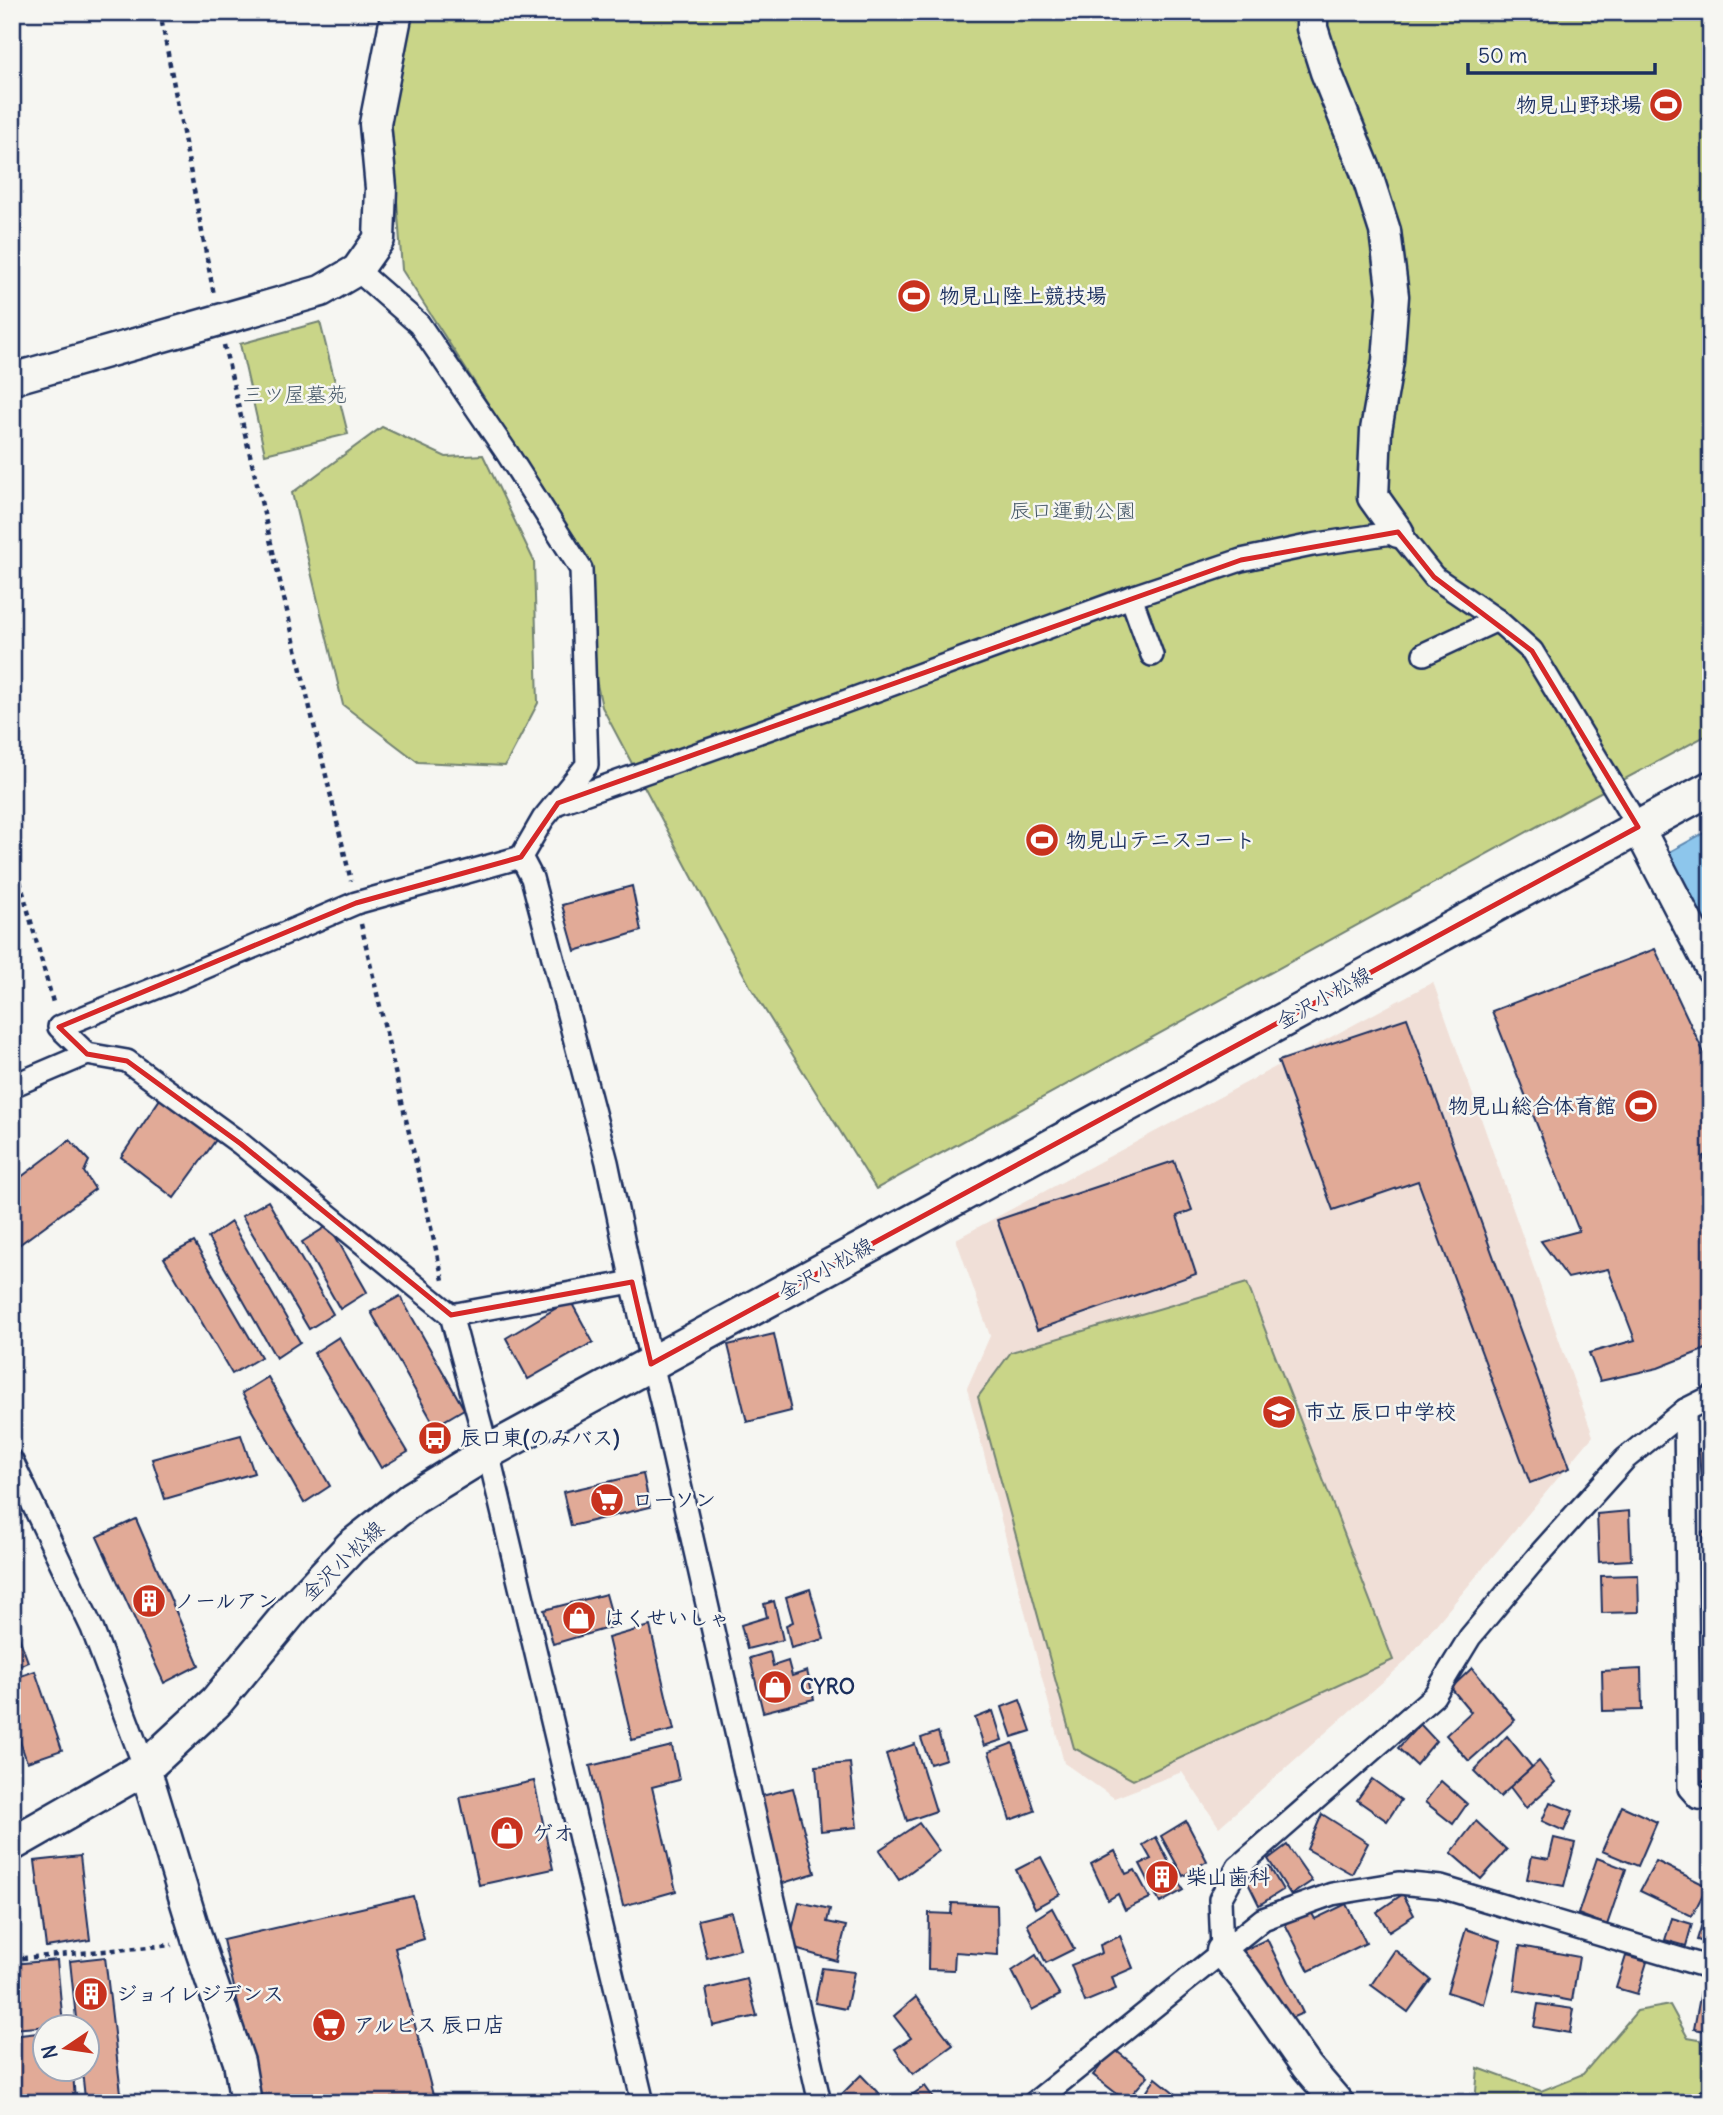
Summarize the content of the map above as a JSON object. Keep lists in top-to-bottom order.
{
  "streets": {
    "main road": ["金沢小松線"]
  },
  "parks": ["三ツ屋墓苑", "辰口運動公園"],
  "places": {
    "sports": [
      "物見山野球場",
      "物見山陸上競技場",
      "物見山テニスコート",
      "物見山総合体育館"
    ],
    "school or university": ["市立 辰口中学校"],
    "bus stop": ["辰口東(のみバス)"],
    "supermarket": ["ローソン", "アルビス 辰口店"],
    "building": ["ノールアン", "柴山歯科", "ジョイレジデンス"],
    "shop": ["はくせいしゃ", "CYRO", "ゲオ"]
  },
  "scale_bar": "50 m",
  "north": "left"
}
